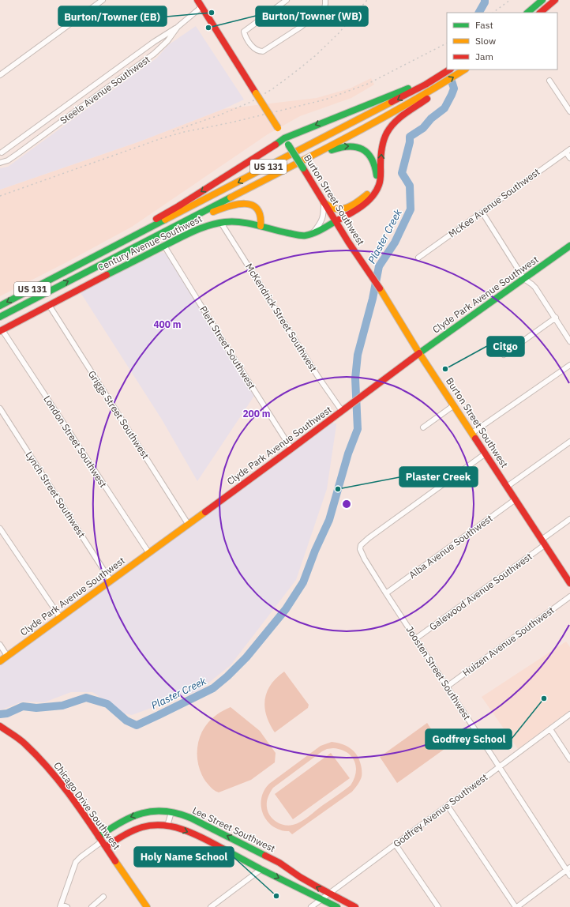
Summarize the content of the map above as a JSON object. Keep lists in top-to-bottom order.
{
  "streets": {
    "main road": [
      "US 131",
      "Burton Street Southwest",
      "Century Avenue Southwest",
      "Clyde Park Avenue Southwest",
      "Chicago Drive Southwest",
      "Lee Street Southwest"
    ],
    "street": [
      "Steele Avenue Southwest",
      "McKee Avenue Southwest",
      "McKendrick Street Southwest",
      "Plett Street Southwest",
      "Griggs Street Southwest",
      "London Street Southwest",
      "Lynch Street Southwest",
      "Alba Avenue Southwest",
      "Galewood Avenue Southwest",
      "Huizen Avenue Southwest",
      "Joosten Street Southwest",
      "Godfrey Avenue Southwest"
    ]
  },
  "crossings": [
    ["Steele Avenue Southwest", "Burton Street Southwest"],
    ["US 131", "Century Avenue Southwest"],
    ["Burton Street Southwest", "Century Avenue Southwest"],
    ["Burton Street Southwest", "Clyde Park Avenue Southwest"],
    ["Burton Street Southwest", "Alba Avenue Southwest"],
    ["Burton Street Southwest", "Galewood Avenue Southwest"],
    ["Burton Street Southwest", "Joosten Street Southwest"],
    ["Century Avenue Southwest", "McKendrick Street Southwest"],
    ["Century Avenue Southwest", "Plett Street Southwest"],
    ["Century Avenue Southwest", "Griggs Street Southwest"],
    ["Century Avenue Southwest", "London Street Southwest"],
    ["Clyde Park Avenue Southwest", "McKendrick Street Southwest"],
    ["Clyde Park Avenue Southwest", "Plett Street Southwest"],
    ["Clyde Park Avenue Southwest", "Griggs Street Southwest"],
    ["Clyde Park Avenue Southwest", "London Street Southwest"],
    ["Clyde Park Avenue Southwest", "Lynch Street Southwest"],
    ["Alba Avenue Southwest", "Joosten Street Southwest"],
    ["Galewood Avenue Southwest", "Joosten Street Southwest"],
    ["Huizen Avenue Southwest", "Joosten Street Southwest"],
    ["Joosten Street Southwest", "Godfrey Avenue Southwest"],
    ["Chicago Drive Southwest", "Lee Street Southwest"],
    ["Godfrey Avenue Southwest", "Lee Street Southwest"]
  ],
  "water": ["Plaster Creek"],
  "places": [
    "Burton/Towner (EB)",
    "Burton/Towner (WB)",
    "Citgo",
    "Plaster Creek",
    "Godfrey School",
    "Holy Name School"
  ],
  "legend": ["Fast", "Slow", "Jam"],
  "rings": ["400 m", "200 m"]
}
